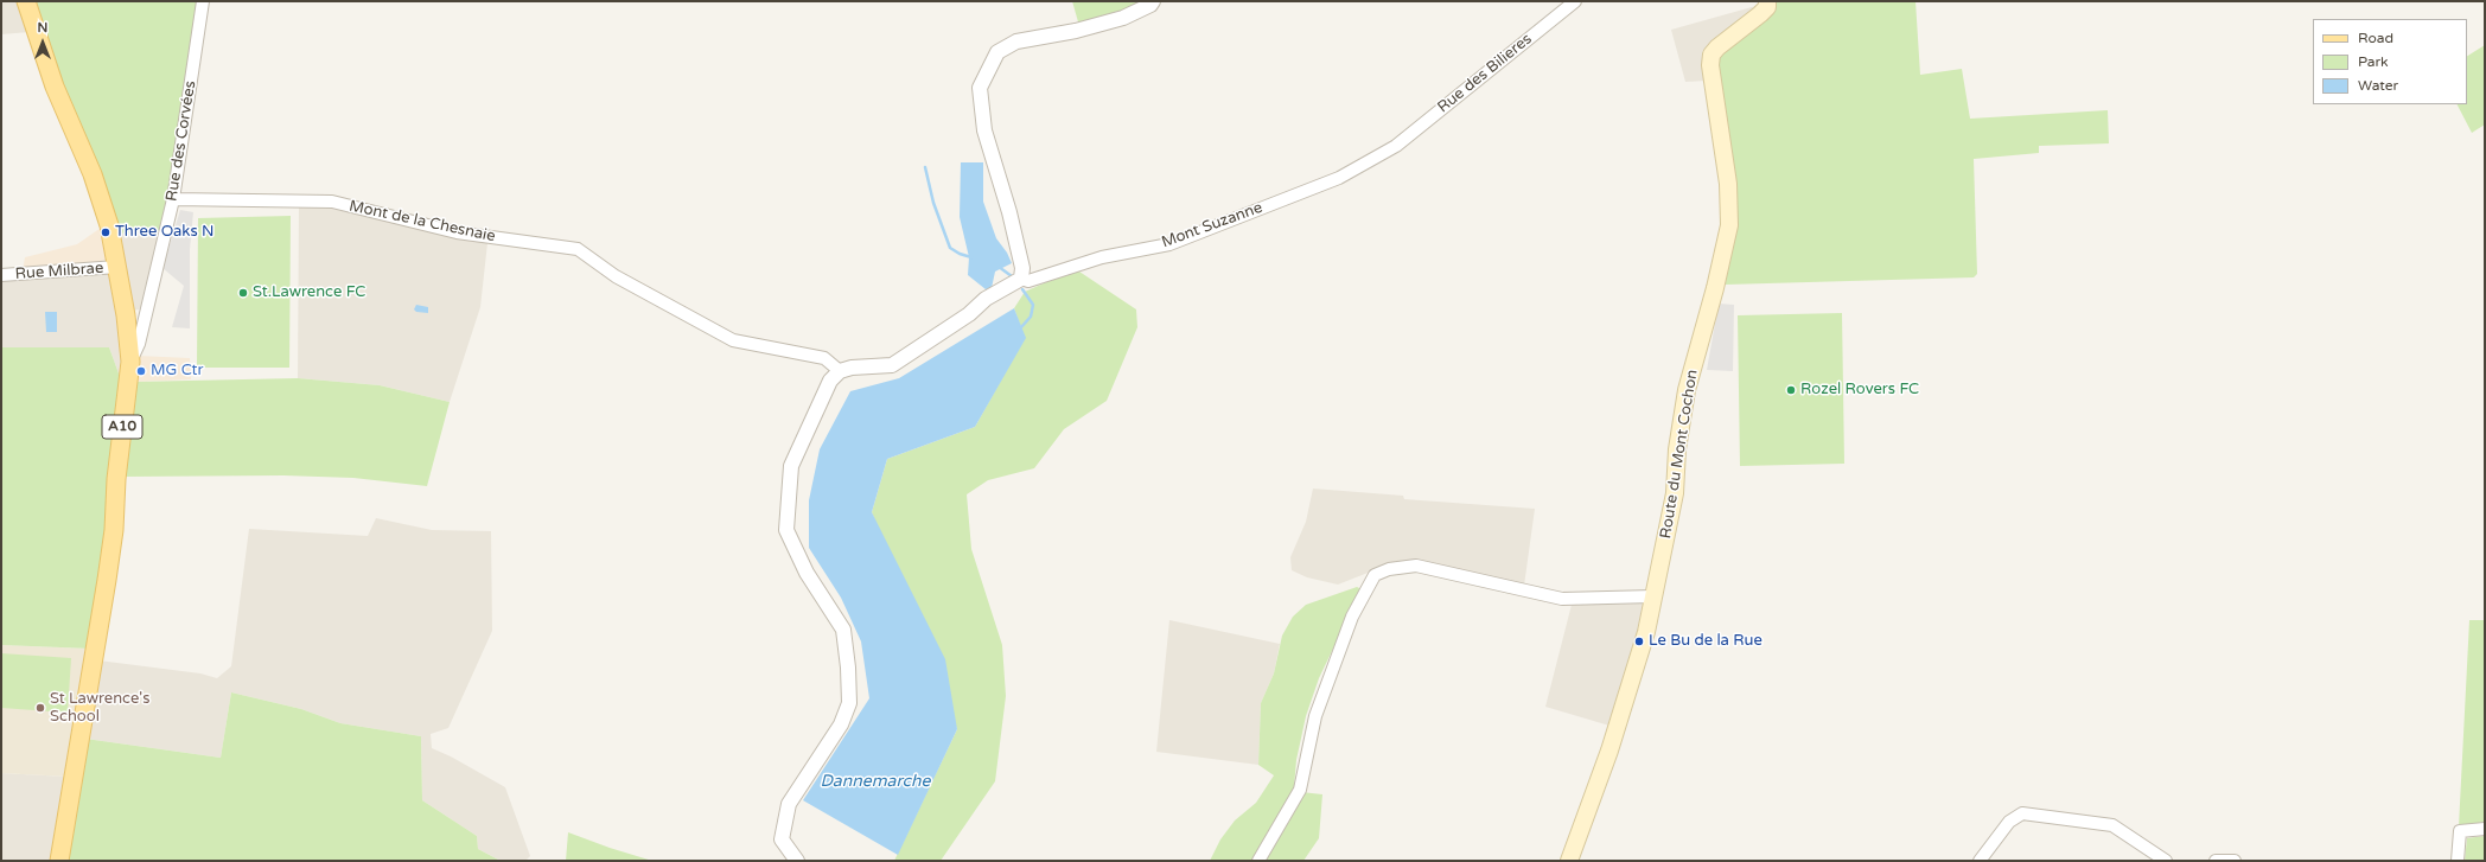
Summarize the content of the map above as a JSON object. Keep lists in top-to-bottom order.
{
  "streets": {
    "main road": ["A10", "Route du Mont Cochon"],
    "street": [
      "Rue des Bilieres",
      "Rue des Corvées",
      "Mont de la Chesnaie",
      "Mont Suzanne",
      "Rue Milbrae"
    ]
  },
  "crossings": [
    ["Rue des Bilieres", "Mont Suzanne"],
    ["Rue des Corvées", "Mont de la Chesnaie"],
    ["Rue des Corvées", "A10"],
    ["Rue Milbrae", "A10"]
  ],
  "water": ["Dannemarche"],
  "places": [
    "Three Oaks N",
    "St.Lawrence FC",
    "MG Ctr",
    "Rozel Rovers FC",
    "Le Bu de la Rue",
    "St Lawrence's School"
  ],
  "legend": ["Road", "Park", "Water"],
  "north": "top"
}
